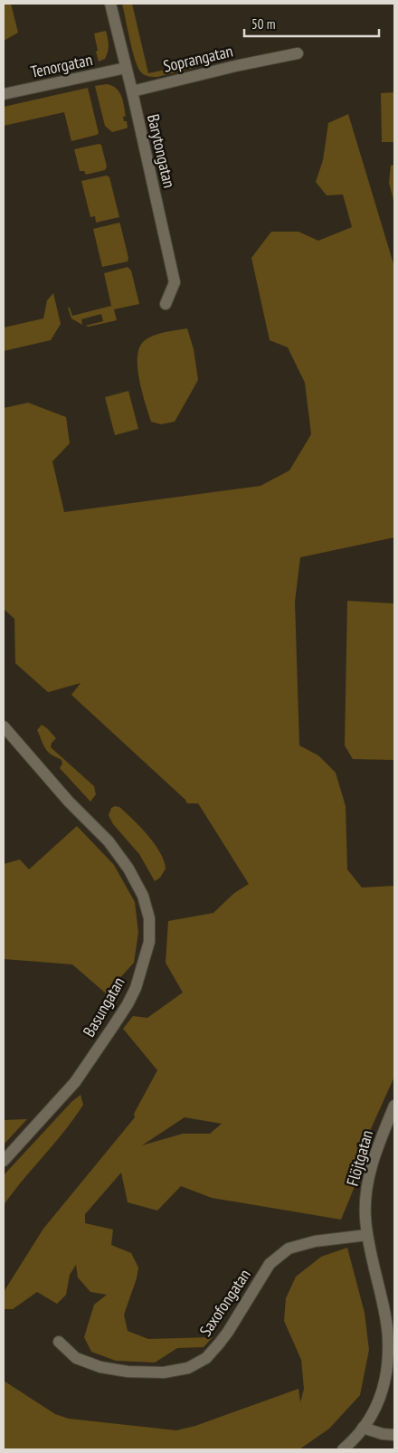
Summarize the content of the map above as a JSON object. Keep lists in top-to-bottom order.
{
  "streets": {
    "street": [
      "Soprangatan",
      "Tenorgatan",
      "Barytongatan",
      "Basungatan",
      "Flöjtgatan",
      "Saxofongatan"
    ]
  },
  "crossings": [
    ["Soprangatan", "Barytongatan"],
    ["Tenorgatan", "Barytongatan"],
    ["Flöjtgatan", "Saxofongatan"]
  ],
  "scale_bar": "50 m"
}
